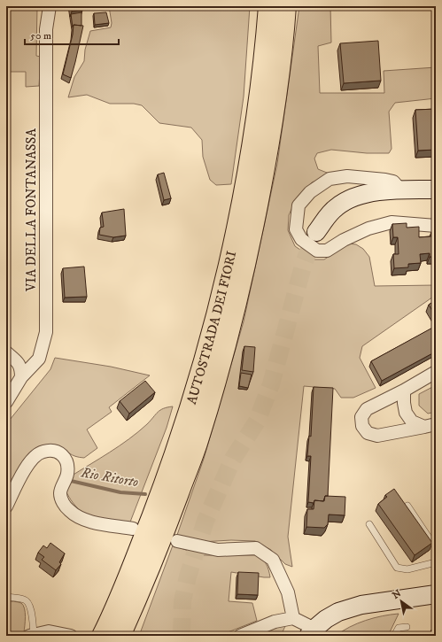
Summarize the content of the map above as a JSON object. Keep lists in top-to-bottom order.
{
  "streets": {
    "highway": ["AUTOSTRADA DEI FIORI"],
    "street": ["VIA DELLA FONTANASSA"]
  },
  "water": ["Rio Ritorto"],
  "scale_bar": "50 m",
  "north": "top left"
}
